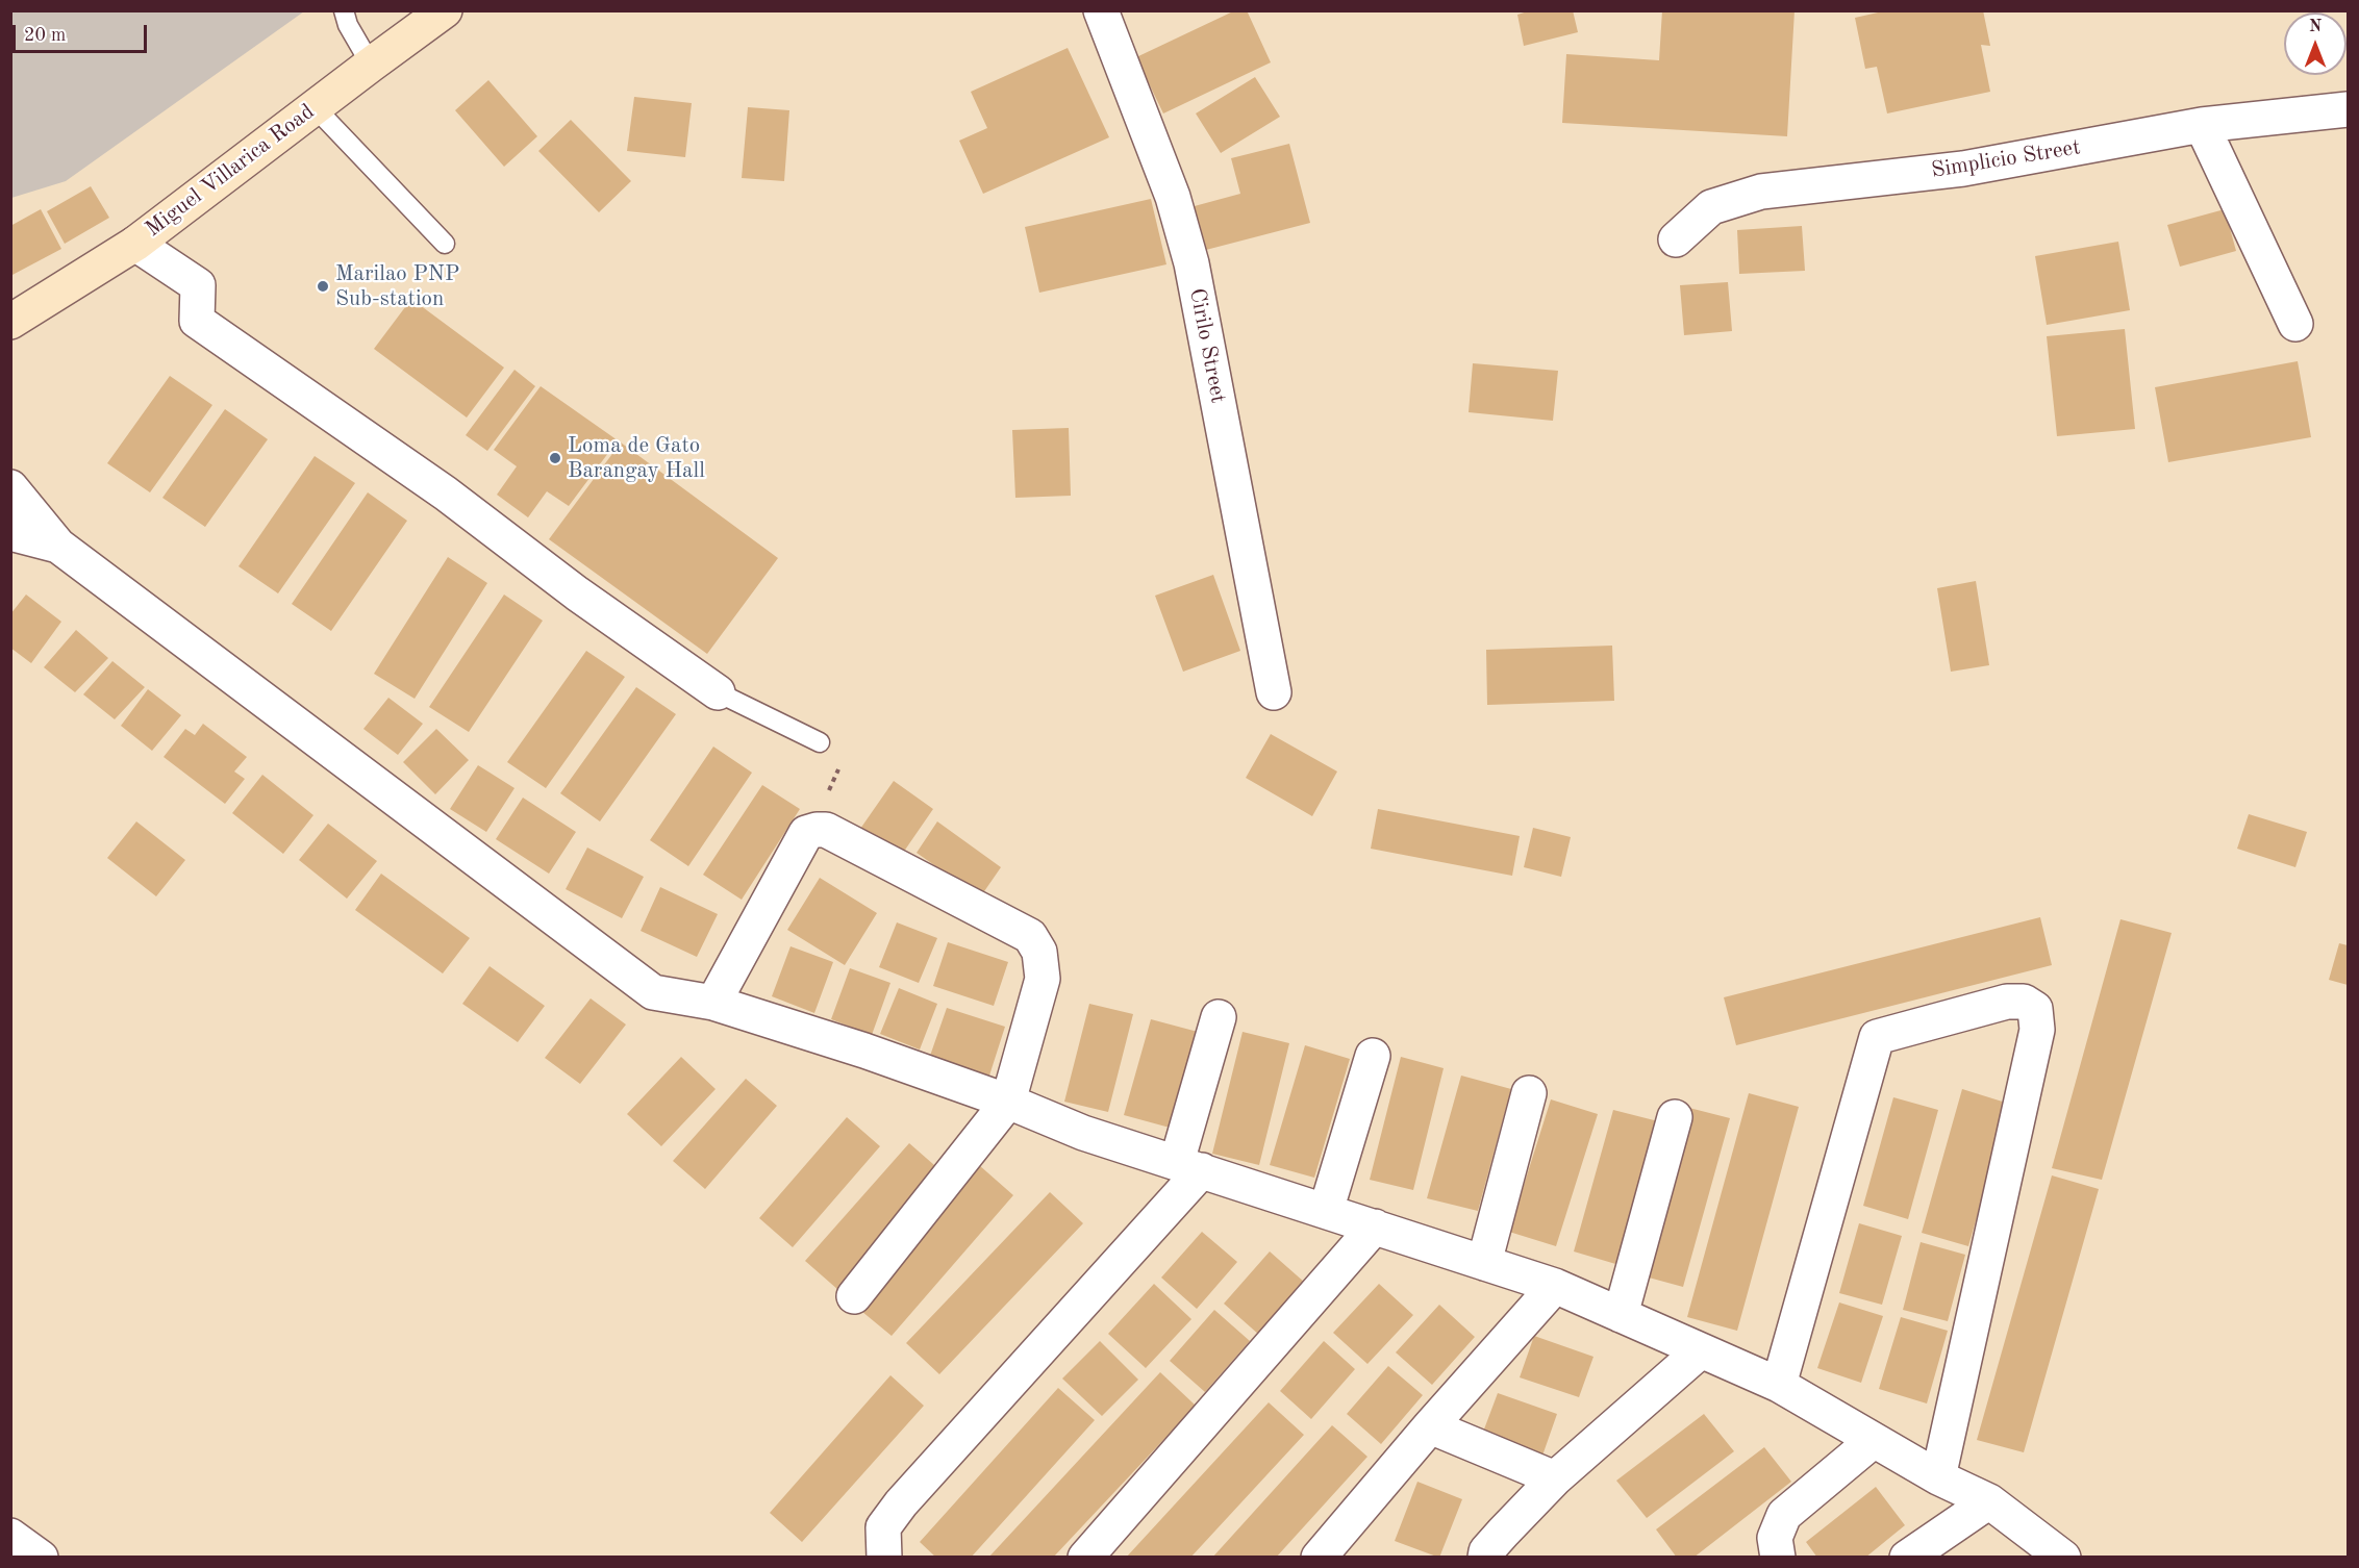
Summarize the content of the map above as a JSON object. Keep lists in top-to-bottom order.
{
  "streets": {
    "main road": ["Miguel Villarica Road"],
    "street": ["Simplicio Street", "Cirilo Street"]
  },
  "places": ["Marilao PNP Sub-station", "Loma de Gato Barangay Hall"],
  "scale_bar": "20 m",
  "north": "top"
}
